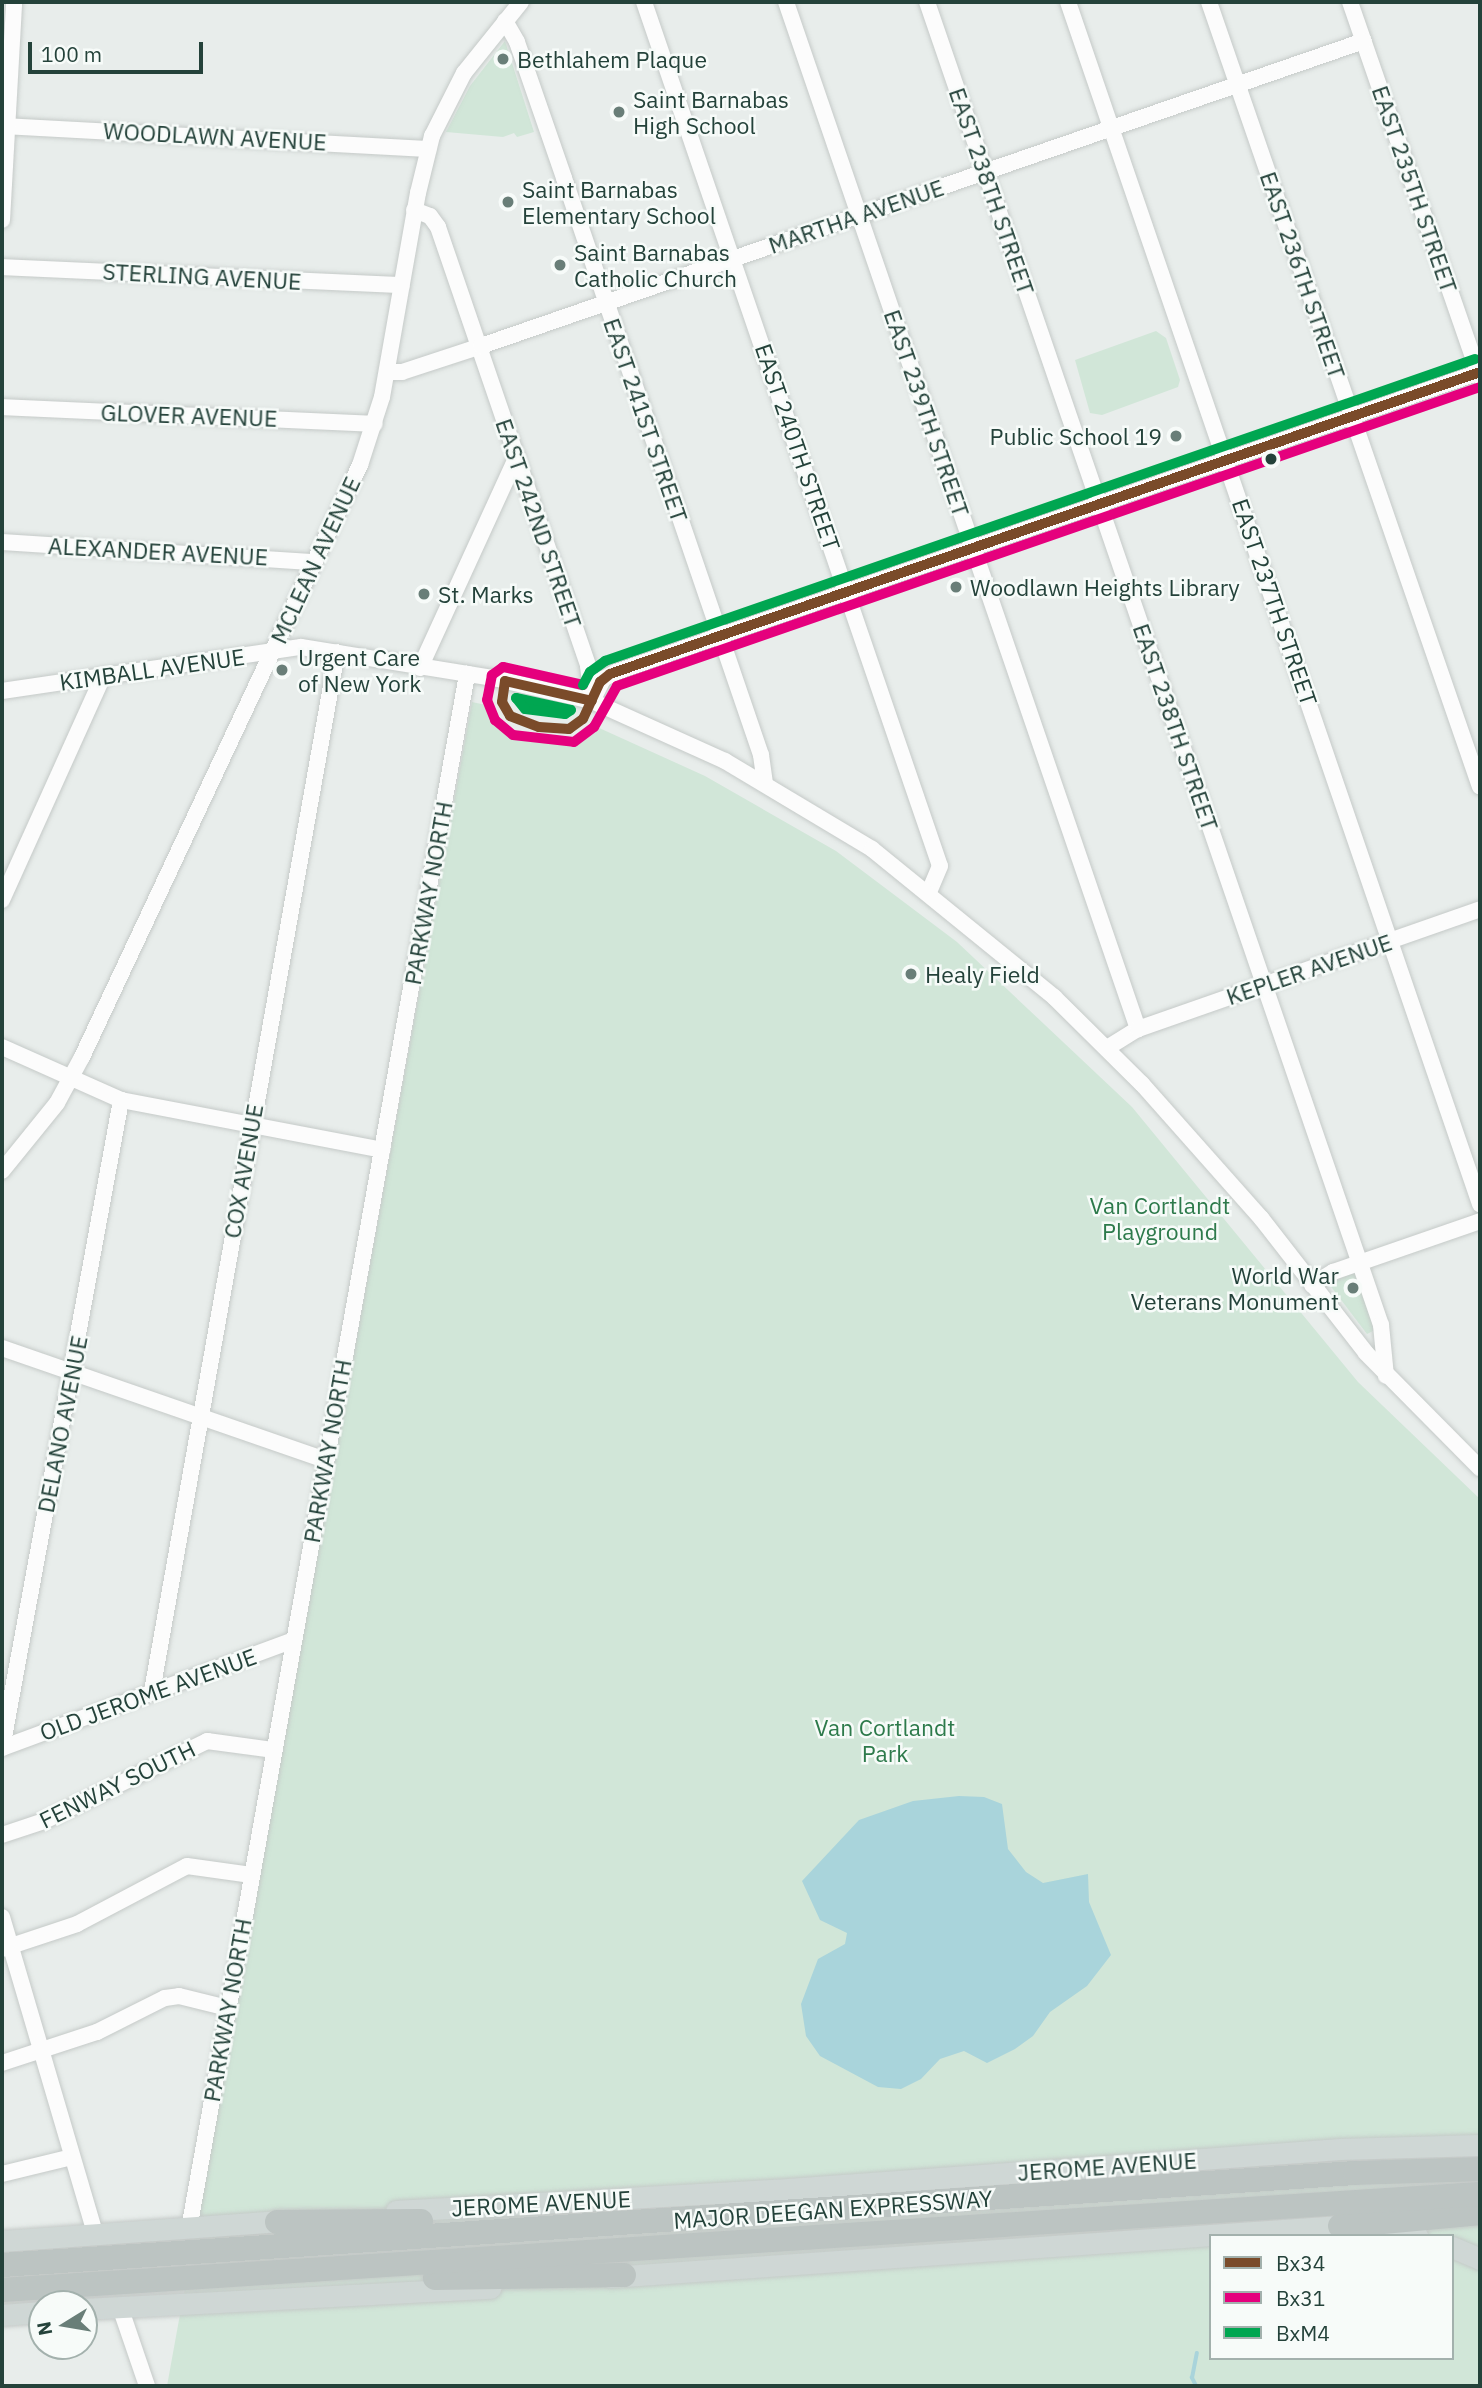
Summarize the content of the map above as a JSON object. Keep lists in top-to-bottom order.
{
  "streets": {
    "highway": ["MAJOR DEEGAN EXPRESSWAY"],
    "main road": ["JEROME AVENUE"],
    "street": [
      "WOODLAWN AVENUE",
      "EAST 235TH STREET",
      "EAST 238TH STREET",
      "MARTHA AVENUE",
      "EAST 236TH STREET",
      "STERLING AVENUE",
      "EAST 239TH STREET",
      "GLOVER AVENUE",
      "EAST 241ST STREET",
      "EAST 240TH STREET",
      "EAST 242ND STREET",
      "ALEXANDER AVENUE",
      "MCLEAN AVENUE",
      "EAST 237TH STREET",
      "KIMBALL AVENUE",
      "PARKWAY NORTH",
      "KEPLER AVENUE",
      "COX AVENUE",
      "DELANO AVENUE",
      "OLD JEROME AVENUE",
      "FENWAY SOUTH"
    ]
  },
  "crossings": [
    ["WOODLAWN AVENUE", "MCLEAN AVENUE"],
    ["EAST 235TH STREET", "MARTHA AVENUE"],
    ["EAST 238TH STREET", "MARTHA AVENUE"],
    ["EAST 238TH STREET", "KIMBALL AVENUE"],
    ["EAST 238TH STREET", "KEPLER AVENUE"],
    ["MARTHA AVENUE", "EAST 236TH STREET"],
    ["MARTHA AVENUE", "EAST 239TH STREET"],
    ["MARTHA AVENUE", "EAST 241ST STREET"],
    ["MARTHA AVENUE", "EAST 240TH STREET"],
    ["MARTHA AVENUE", "EAST 242ND STREET"],
    ["MARTHA AVENUE", "MCLEAN AVENUE"],
    ["MARTHA AVENUE", "EAST 237TH STREET"],
    ["STERLING AVENUE", "MCLEAN AVENUE"],
    ["EAST 239TH STREET", "KEPLER AVENUE"],
    ["GLOVER AVENUE", "MCLEAN AVENUE"],
    ["EAST 241ST STREET", "MCLEAN AVENUE"],
    ["EAST 241ST STREET", "KIMBALL AVENUE"],
    ["EAST 240TH STREET", "KIMBALL AVENUE"],
    ["EAST 242ND STREET", "MCLEAN AVENUE"],
    ["EAST 242ND STREET", "KIMBALL AVENUE"],
    ["ALEXANDER AVENUE", "MCLEAN AVENUE"],
    ["MCLEAN AVENUE", "KIMBALL AVENUE"],
    ["EAST 237TH STREET", "KEPLER AVENUE"],
    ["KIMBALL AVENUE", "PARKWAY NORTH"],
    ["KIMBALL AVENUE", "COX AVENUE"],
    ["PARKWAY NORTH", "OLD JEROME AVENUE"],
    ["PARKWAY NORTH", "FENWAY SOUTH"],
    ["PARKWAY NORTH", "JEROME AVENUE"],
    ["PARKWAY NORTH", "MAJOR DEEGAN EXPRESSWAY"],
    ["COX AVENUE", "OLD JEROME AVENUE"],
    ["DELANO AVENUE", "OLD JEROME AVENUE"],
    ["JEROME AVENUE", "MAJOR DEEGAN EXPRESSWAY"]
  ],
  "parks": ["Van Cortlandt Playground", "Van Cortlandt Park"],
  "places": [
    "Bethlahem Plaque",
    "Saint Barnabas High School",
    "Saint Barnabas Elementary School",
    "Saint Barnabas Catholic Church",
    "Public School 19",
    "Woodlawn Heights Library",
    "St. Marks",
    "Urgent Care of New York",
    "Healy Field",
    "World War Veterans Monument"
  ],
  "lines": ["transit line BxM4", "transit line Bx34", "transit line Bx31"],
  "legend": ["Bx34", "Bx31", "BxM4"],
  "scale_bar": "100 m",
  "north": "left"
}
